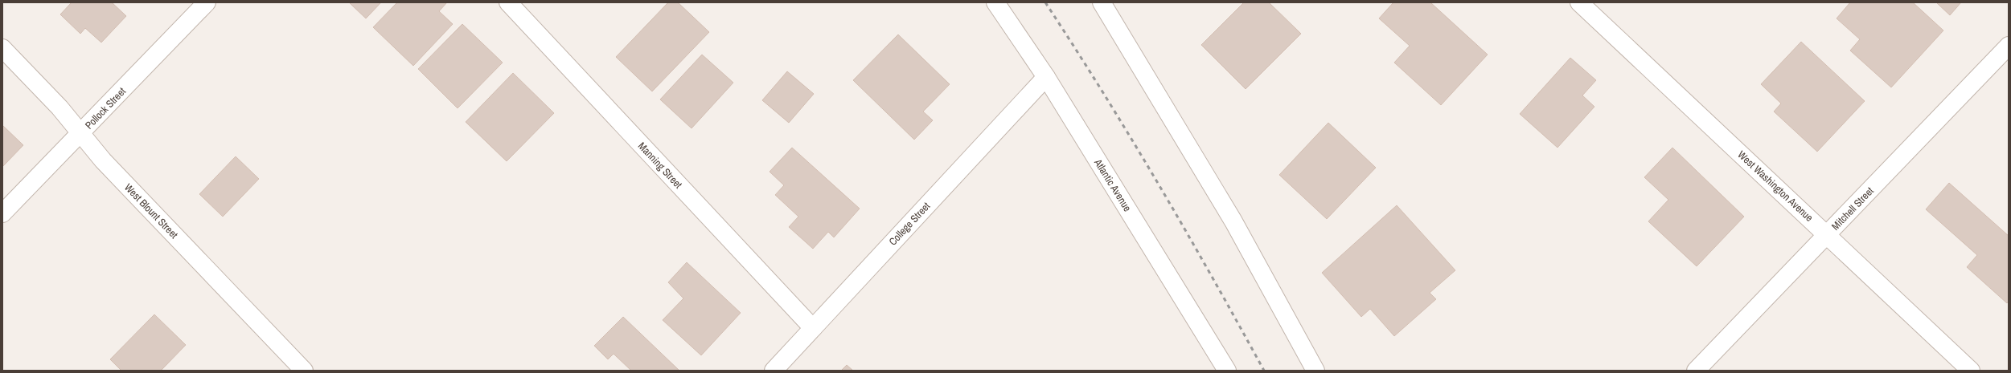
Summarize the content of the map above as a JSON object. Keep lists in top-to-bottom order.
{
  "streets": {
    "street": [
      "Pollock Street",
      "Manning Street",
      "Atlantic Avenue",
      "West Washington Avenue",
      "Mitchell Street",
      "West Blount Street",
      "College Street"
    ]
  },
  "crossings": [
    ["Pollock Street", "West Blount Street"],
    ["Manning Street", "College Street"],
    ["Atlantic Avenue", "College Street"],
    ["West Washington Avenue", "Mitchell Street"]
  ]
}
